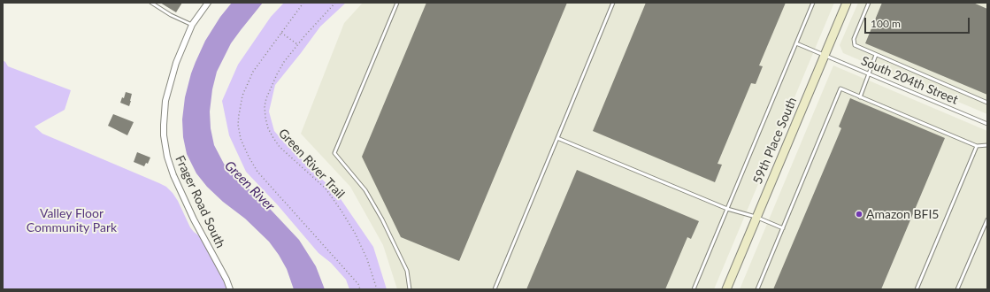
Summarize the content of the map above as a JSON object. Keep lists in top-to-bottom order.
{
  "streets": {
    "street": ["59th Place South", "Frager Road South"],
    "lane": ["South 204th Street"],
    "path": ["Green River Trail"]
  },
  "crossings": [
    ["South 204th Street", "59th Place South"]
  ],
  "water": ["Green River"],
  "parks": ["Valley Floor Community Park"],
  "places": ["Amazon BFI5"],
  "scale_bar": "100 m"
}
